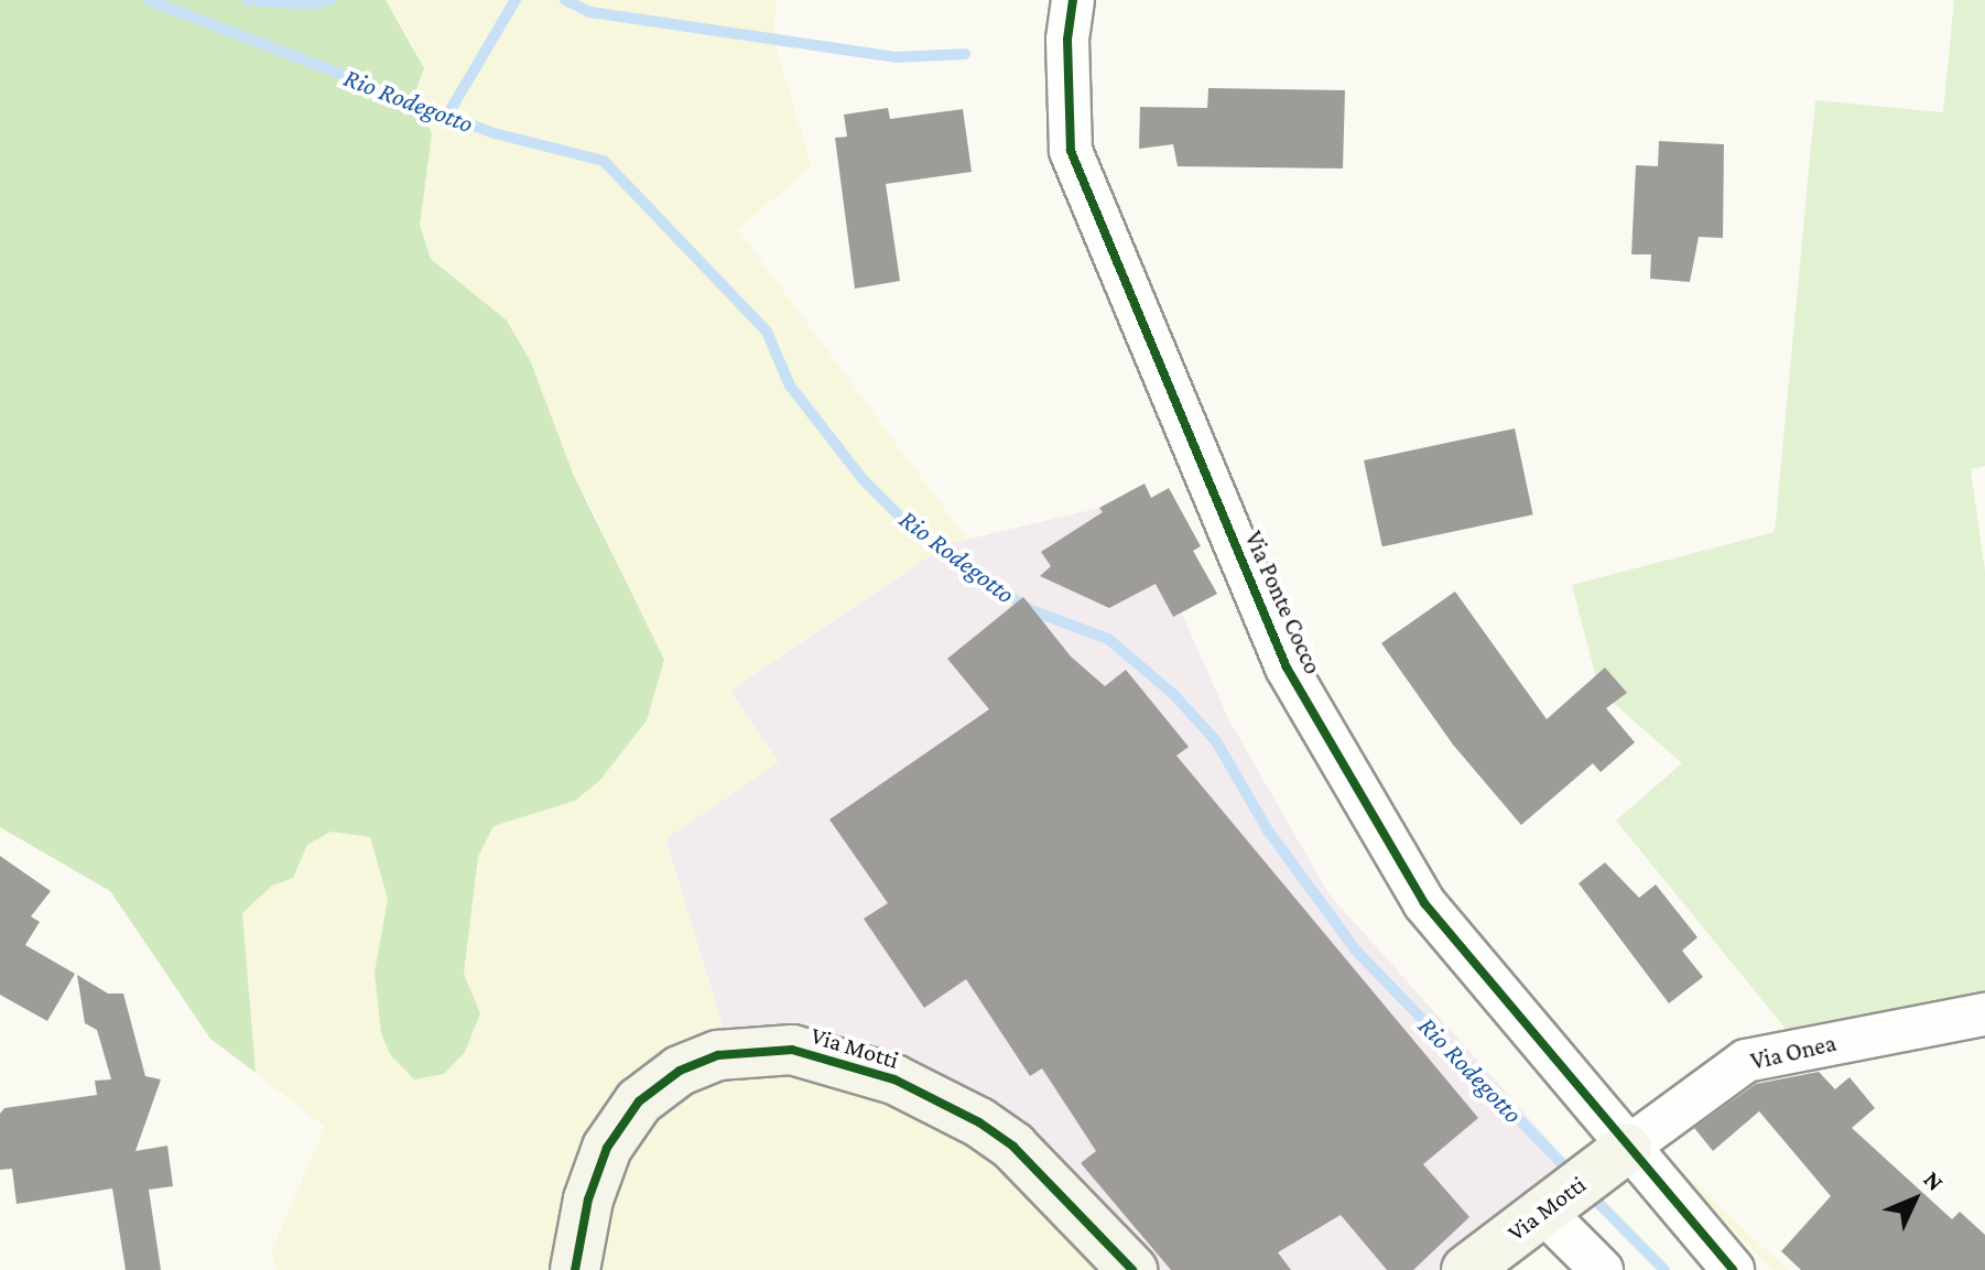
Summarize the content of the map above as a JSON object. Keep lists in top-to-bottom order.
{
  "streets": {
    "street": ["Via Ponte Cocco", "Via Motti", "Via Onea"]
  },
  "crossings": [
    ["Via Ponte Cocco", "Via Motti"],
    ["Via Ponte Cocco", "Via Onea"],
    ["Via Motti", "Via Onea"]
  ],
  "water": ["Rio Rodegotto"],
  "north": "top right"
}
